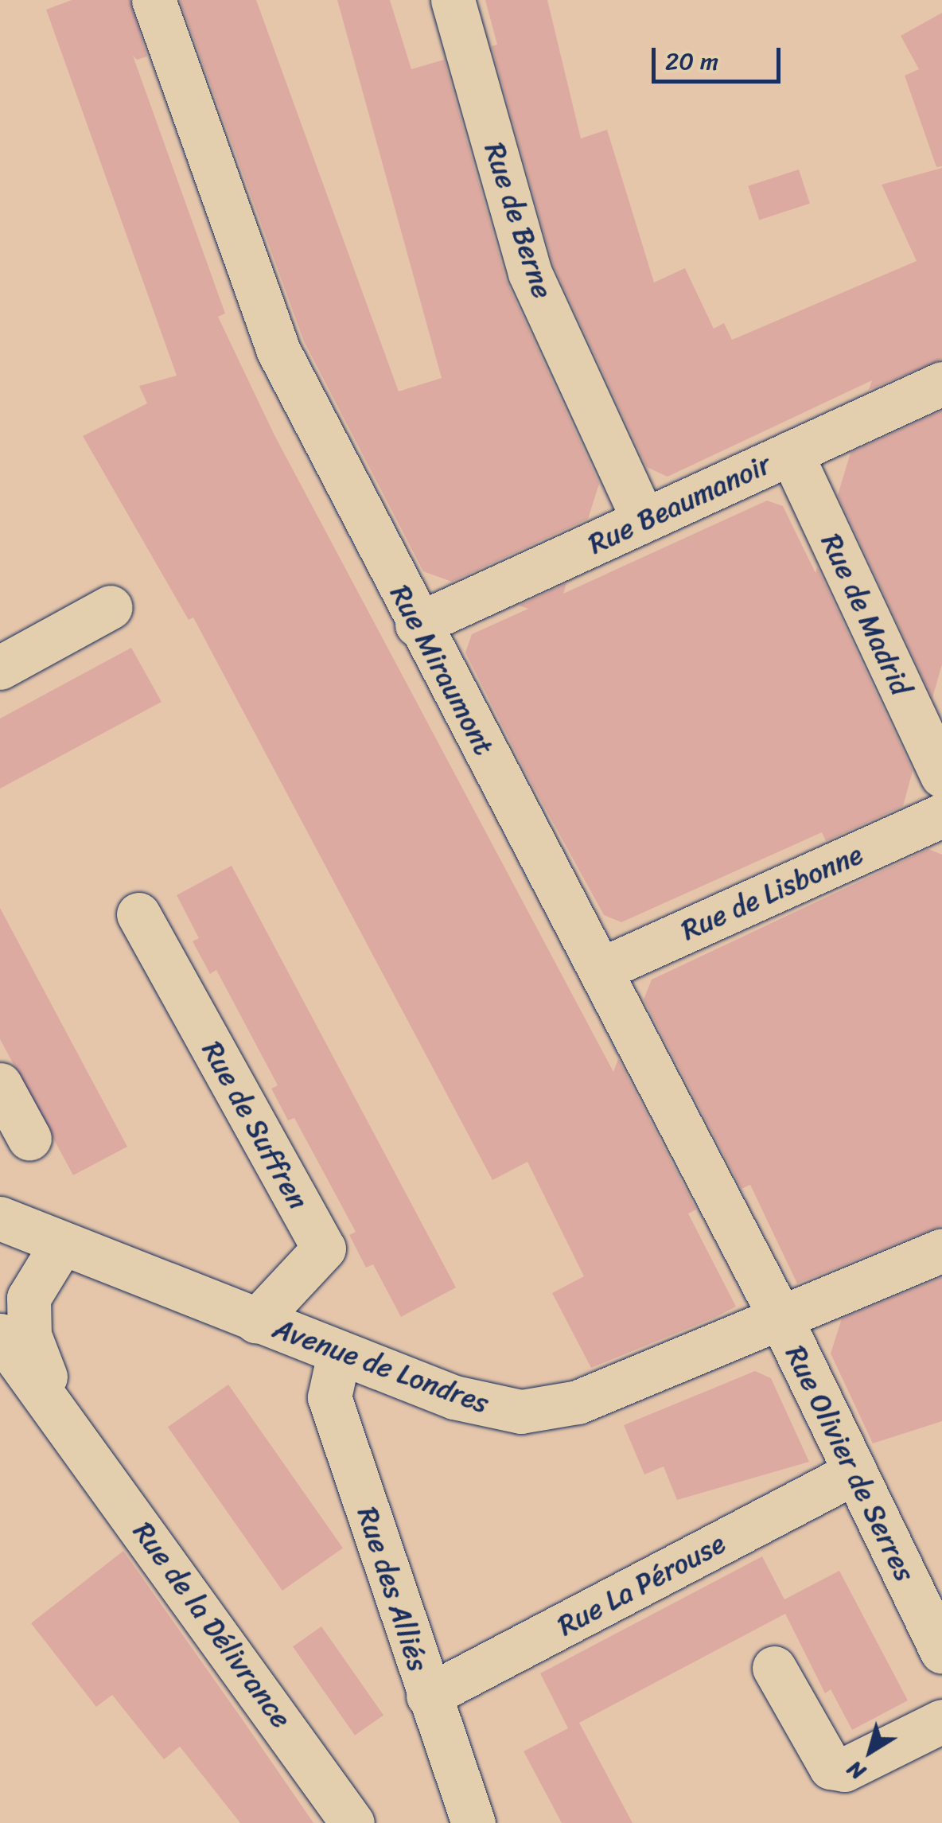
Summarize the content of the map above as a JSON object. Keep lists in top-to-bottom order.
{
  "streets": {
    "street": [
      "Rue de Berne",
      "Rue Beaumanoir",
      "Rue de Madrid",
      "Rue Miraumont",
      "Rue de Lisbonne",
      "Rue de Suffren",
      "Avenue de Londres",
      "Rue Olivier de Serres",
      "Rue La Pérouse",
      "Rue des Alliés",
      "Rue de la Délivrance"
    ]
  },
  "crossings": [
    ["Rue de Berne", "Rue Beaumanoir"],
    ["Rue Beaumanoir", "Rue de Madrid"],
    ["Rue Beaumanoir", "Rue Miraumont"],
    ["Rue Miraumont", "Rue de Lisbonne"],
    ["Rue Miraumont", "Avenue de Londres"],
    ["Rue Miraumont", "Rue Olivier de Serres"],
    ["Rue de Suffren", "Avenue de Londres"],
    ["Avenue de Londres", "Rue Olivier de Serres"],
    ["Avenue de Londres", "Rue des Alliés"],
    ["Avenue de Londres", "Rue de la Délivrance"],
    ["Rue Olivier de Serres", "Rue La Pérouse"],
    ["Rue La Pérouse", "Rue des Alliés"]
  ],
  "scale_bar": "20 m",
  "north": "bottom left"
}
